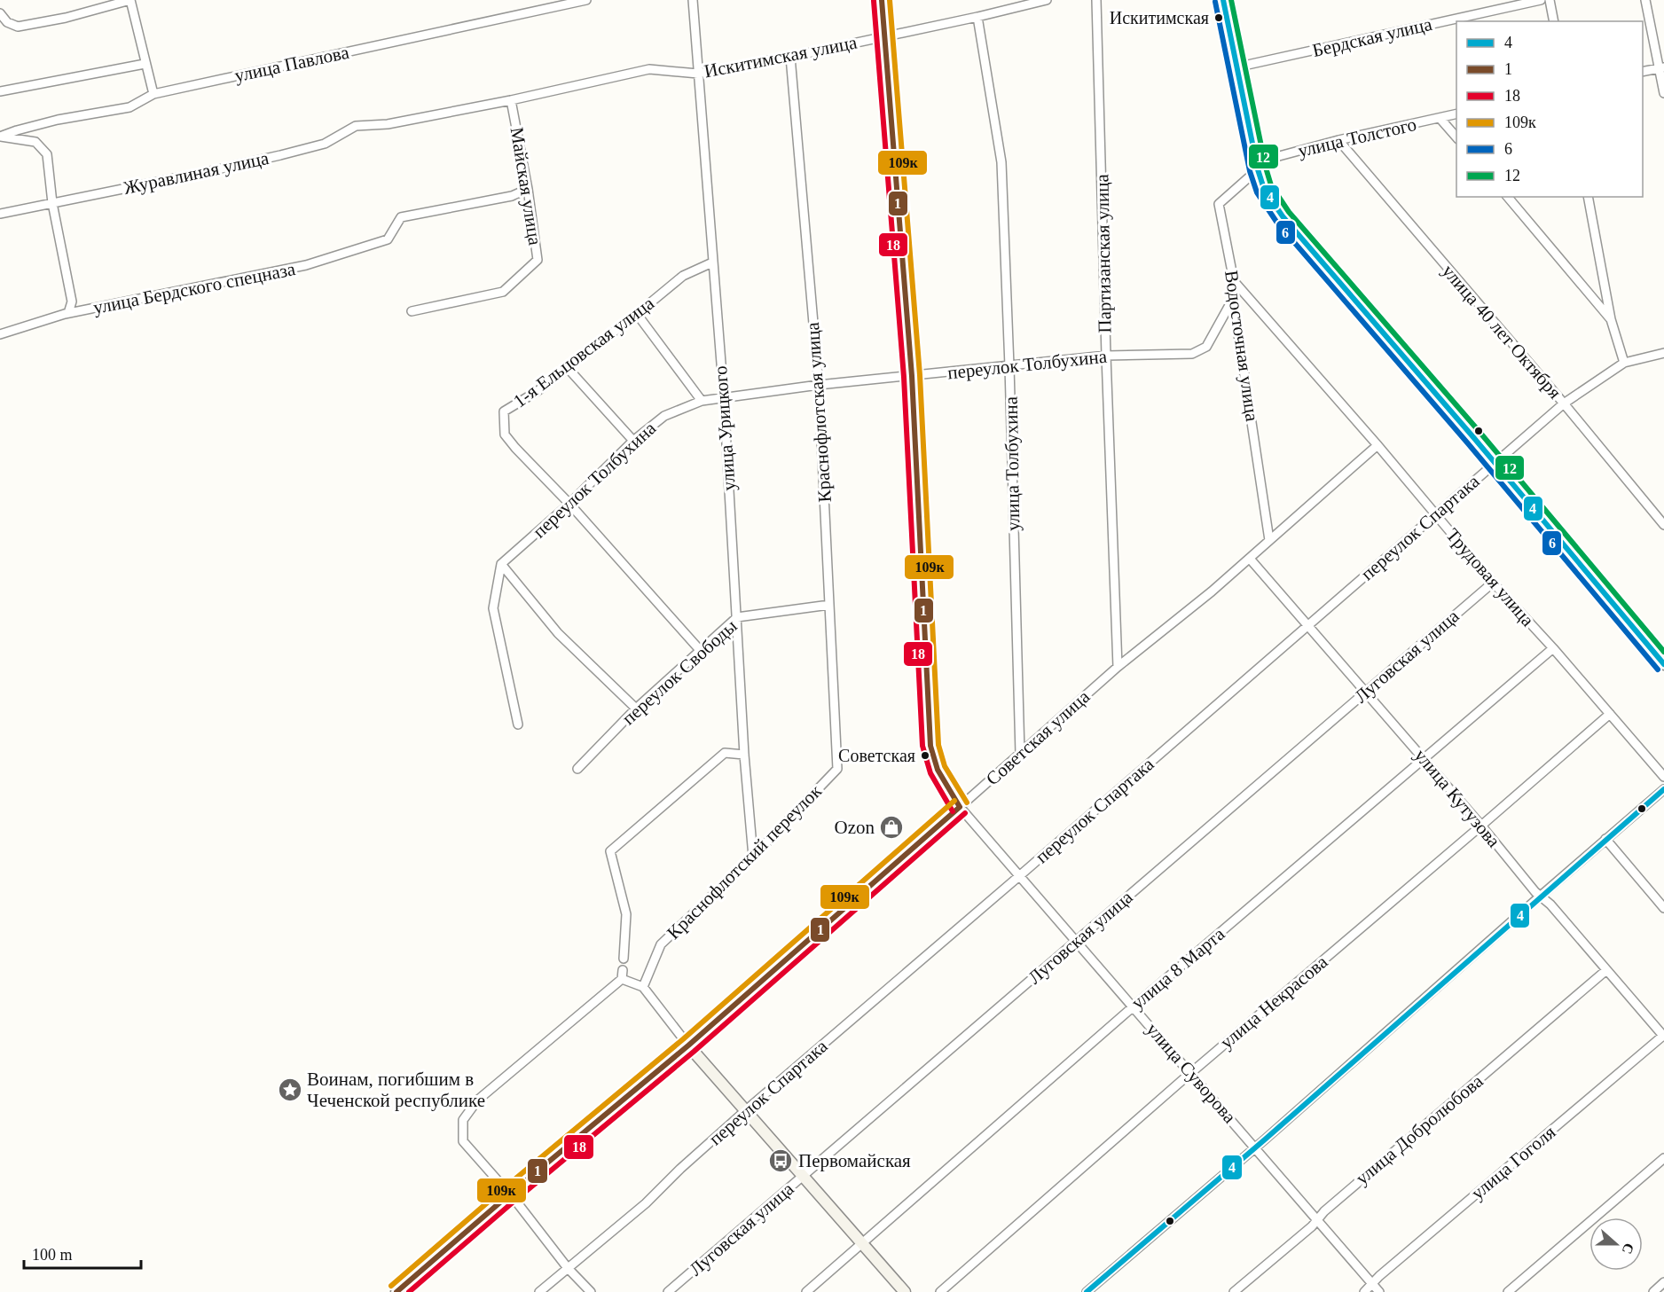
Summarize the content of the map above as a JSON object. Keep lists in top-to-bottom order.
{
  "streets": {
    "street": [
      "Бердская улица",
      "Искитимская улица",
      "улица Павлова",
      "улица Толстого",
      "Журавлиная улица",
      "Майская улица",
      "Партизанская улица",
      "улица Бердского спецназа",
      "улица 40 лет Октября",
      "Водосточная улица",
      "1-я Ельцовская улица",
      "переулок Толбухина",
      "Краснофлотская улица",
      "улица Урицкого",
      "улица Толбухина",
      "переулок Спартака",
      "Трудовая улица",
      "Луговская улица",
      "переулок Свободы",
      "Советская улица",
      "улица Кутузова",
      "Краснофлотский переулок",
      "улица 8 Марта",
      "улица Некрасова",
      "улица Суворова",
      "улица Добролюбова",
      "улица Гоголя"
    ]
  },
  "crossings": [
    ["Искитимская улица", "Журавлиная улица"],
    ["Искитимская улица", "Майская улица"],
    ["Искитимская улица", "Краснофлотская улица"],
    ["Искитимская улица", "улица Урицкого"],
    ["Искитимская улица", "улица Толбухина"],
    ["улица Толстого", "улица 40 лет Октября"],
    ["улица Толстого", "Водосточная улица"],
    ["Майская улица", "улица Бердского спецназа"],
    ["Партизанская улица", "переулок Толбухина"],
    ["Партизанская улица", "Советская улица"],
    ["улица 40 лет Октября", "переулок Спартака"],
    ["Водосточная улица", "переулок Толбухина"],
    ["Водосточная улица", "Трудовая улица"],
    ["Водосточная улица", "Советская улица"],
    ["1-я Ельцовская улица", "переулок Толбухина"],
    ["1-я Ельцовская улица", "улица Урицкого"],
    ["1-я Ельцовская улица", "переулок Свободы"],
    ["переулок Толбухина", "Краснофлотская улица"],
    ["переулок Толбухина", "улица Урицкого"],
    ["переулок Толбухина", "улица Толбухина"],
    ["Краснофлотская улица", "переулок Свободы"],
    ["Краснофлотская улица", "Краснофлотский переулок"],
    ["улица Урицкого", "переулок Свободы"],
    ["улица Урицкого", "Краснофлотский переулок"],
    ["улица Толбухина", "Советская улица"],
    ["переулок Спартака", "Трудовая улица"],
    ["переулок Спартака", "улица Кутузова"],
    ["переулок Спартака", "улица Суворова"],
    ["Трудовая улица", "Луговская улица"],
    ["Трудовая улица", "Советская улица"],
    ["Трудовая улица", "улица 8 Марта"],
    ["Трудовая улица", "улица Некрасова"],
    ["Луговская улица", "улица Кутузова"],
    ["Луговская улица", "улица Суворова"],
    ["Советская улица", "улица Кутузова"],
    ["Советская улица", "улица Суворова"],
    ["улица Кутузова", "улица 8 Марта"],
    ["улица Кутузова", "улица Некрасова"],
    ["улица Кутузова", "улица Добролюбова"],
    ["улица Кутузова", "улица Гоголя"],
    ["улица 8 Марта", "улица Суворова"],
    ["улица Некрасова", "улица Суворова"],
    ["улица Суворова", "улица Добролюбова"],
    ["улица Суворова", "улица Гоголя"]
  ],
  "places": {
    "other": ["Искитимская", "Советская"],
    "shop": ["Ozon"],
    "place": ["Воинам, погибшим в Чеченской республике"],
    "bus stop": ["Первомайская"]
  },
  "lines": [
    "transit line 4",
    "transit line 1",
    "transit line 109к",
    "transit line 12",
    "transit line 18",
    "transit line 6"
  ],
  "legend": [
    "4",
    "1",
    "18",
    "109к",
    "6",
    "12"
  ],
  "scale_bar": "100 m",
  "north": "right"
}
